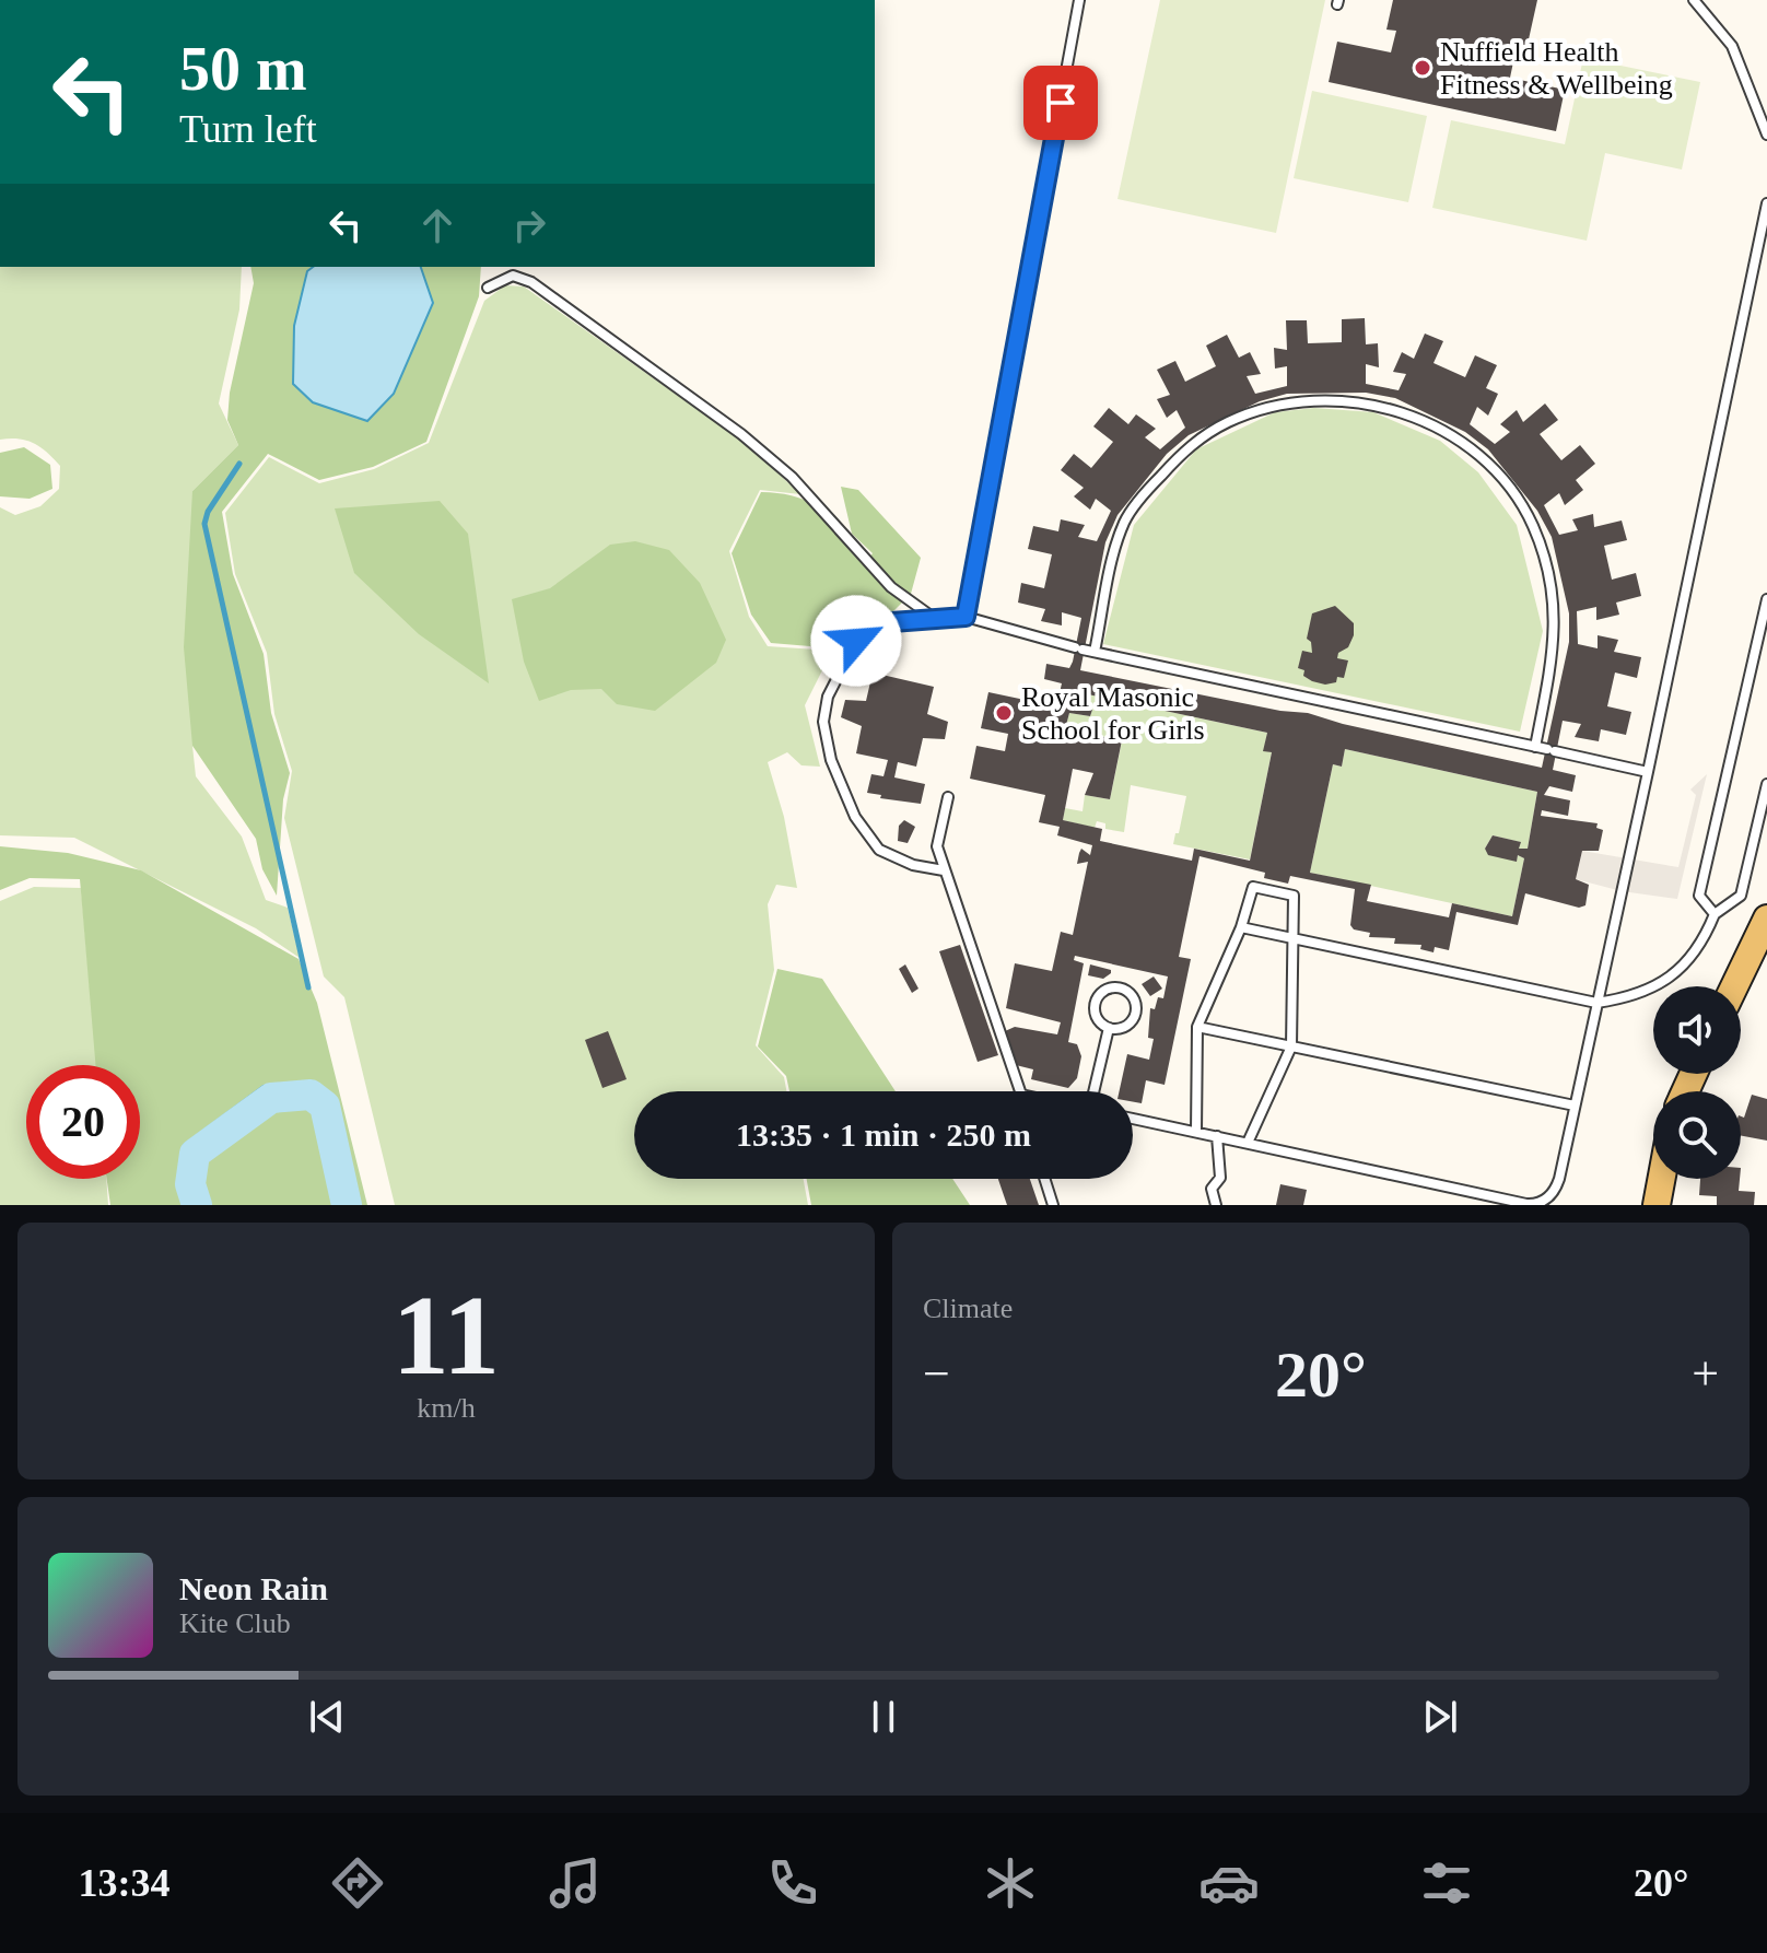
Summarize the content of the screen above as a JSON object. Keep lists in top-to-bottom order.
{
  "places": ["Nuffield Health Fitness & Wellbeing", "Royal Masonic School for Girls"],
  "page": {
    "turn": ["50 m", "Turn left"],
    "limit": "20",
    "trip": "13:35 · 1 min · 250 m",
    "tile": [
      ["11", "km/h"],
      "Climate"
    ],
    "heat": ["−", "20°", "+"],
    "song": ["Neon Rain", "Kite Club"],
    "tabs": ["13:34", "20°"]
  }
}
